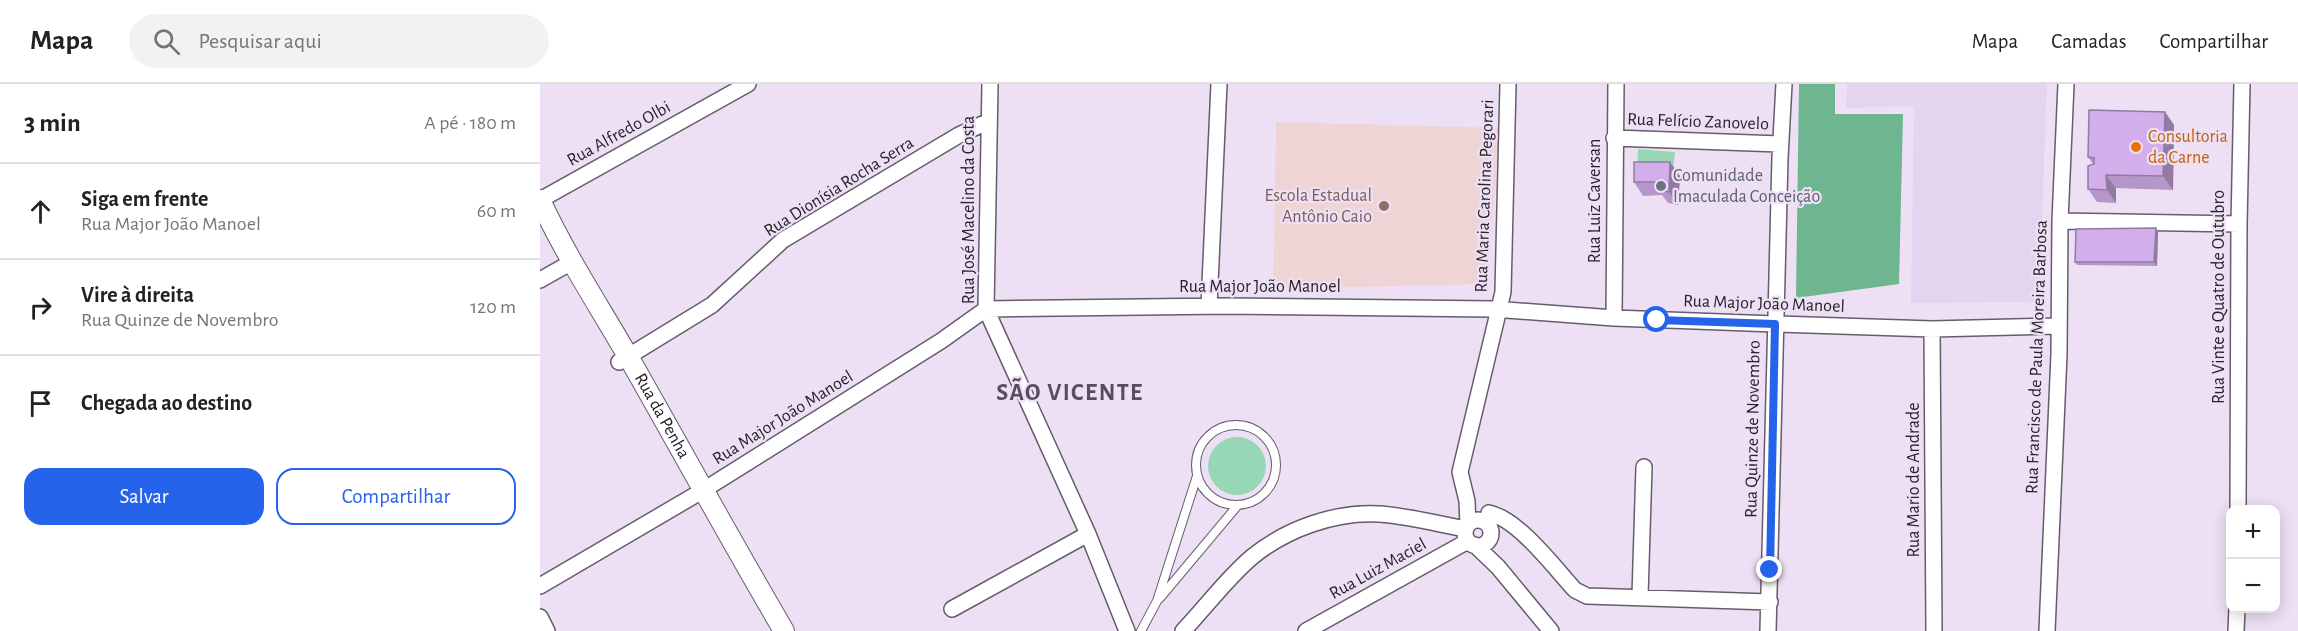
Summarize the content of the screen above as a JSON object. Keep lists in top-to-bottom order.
{
  "streets": {
    "street": [
      "Rua Felício Zanovelo",
      "Rua Alfredo Olbi",
      "Rua Dionísia Rocha Serra",
      "Rua Maria Carolina Pegorari",
      "Rua Luiz Caversan",
      "Rua José Macelino da Costa",
      "Rua Major João Manoel",
      "Rua Vinte e Quatro de Outubro",
      "Rua Francisco de Paula Moreira Barbosa",
      "Rua da Penha",
      "Rua Quinze de Novembro",
      "Rua Mario de Andrade",
      "Rua Luiz Maciel"
    ]
  },
  "crossings": [
    ["Rua Felício Zanovelo", "Rua Luiz Caversan"],
    ["Rua Felício Zanovelo", "Rua Quinze de Novembro"],
    ["Rua Alfredo Olbi", "Rua da Penha"],
    ["Rua Dionísia Rocha Serra", "Rua José Macelino da Costa"],
    ["Rua Dionísia Rocha Serra", "Rua da Penha"],
    ["Rua Maria Carolina Pegorari", "Rua Major João Manoel"],
    ["Rua Maria Carolina Pegorari", "Rua Luiz Maciel"],
    ["Rua Luiz Caversan", "Rua Major João Manoel"],
    ["Rua José Macelino da Costa", "Rua Major João Manoel"],
    ["Rua Major João Manoel", "Rua Francisco de Paula Moreira Barbosa"],
    ["Rua Major João Manoel", "Rua da Penha"],
    ["Rua Major João Manoel", "Rua Quinze de Novembro"],
    ["Rua Major João Manoel", "Rua Mario de Andrade"]
  ],
  "districts": ["SÃO VICENTE"],
  "places": ["Consultoria da Carne", "Comunidade Imaculada Conceição", "Escola Estadual Antônio Caio"],
  "page": {
    "header": "Mapa",
    "search": "Pesquisar aqui",
    "nav": ["Mapa", "Camadas", "Compartilhar"],
    "heading": ["3 min", "A pé · 180 m"],
    "list": [
      ["Siga em frente", "Rua Major João Manoel", "60 m"],
      ["Vire à direita", "Rua Quinze de Novembro", "120 m"],
      "Chegada ao destino"
    ],
    "buttons": ["Salvar", "Compartilhar"],
    "map_buttons": ["+", "−"]
  }
}
